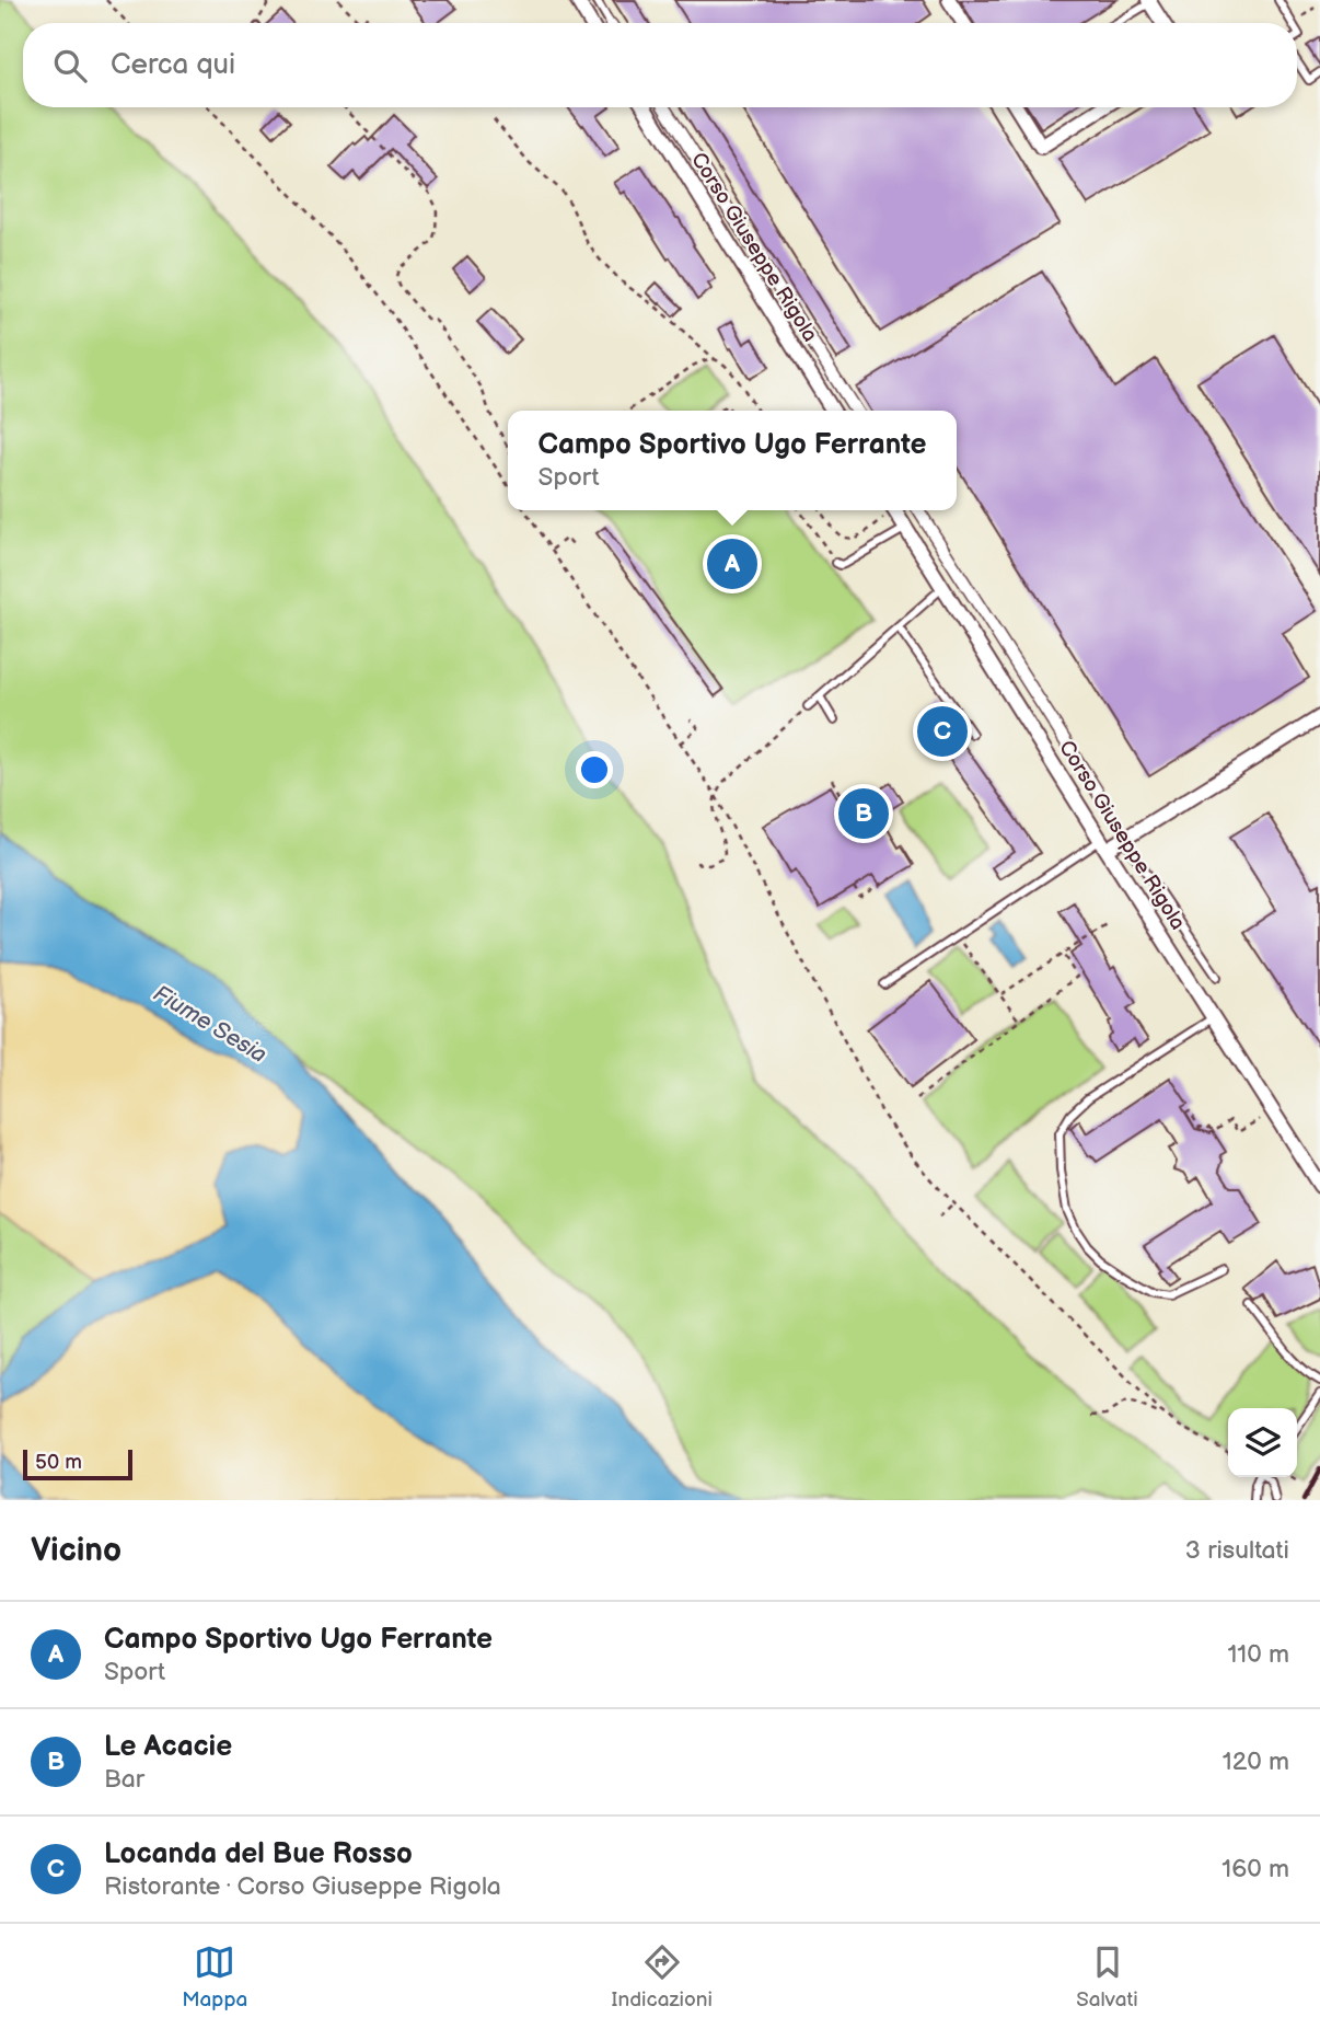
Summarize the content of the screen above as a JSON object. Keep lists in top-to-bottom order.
{
  "streets": {
    "street": ["Corso Giuseppe Rigola"]
  },
  "water": ["Fiume Sesia"],
  "scale_bar": "50 m",
  "page": {
    "search": "Cerca qui",
    "popup": ["Campo Sportivo Ugo Ferrante", "Sport"],
    "pins": ["A", "C", "B"],
    "scale": "50 m",
    "heading": ["Vicino", "3 risultati"],
    "list": [
      {
        "mark": "A",
        "name": "Campo Sportivo Ugo Ferrante",
        "note": "Sport",
        "value": "110 m"
      },
      {
        "mark": "B",
        "name": "Le Acacie",
        "note": "Bar",
        "value": "120 m"
      },
      {
        "mark": "C",
        "name": "Locanda del Bue Rosso",
        "note": "Ristorante · Corso Giuseppe Rigola",
        "value": "160 m"
      }
    ],
    "nav": ["Mappa", "Indicazioni", "Salvati"]
  }
}
